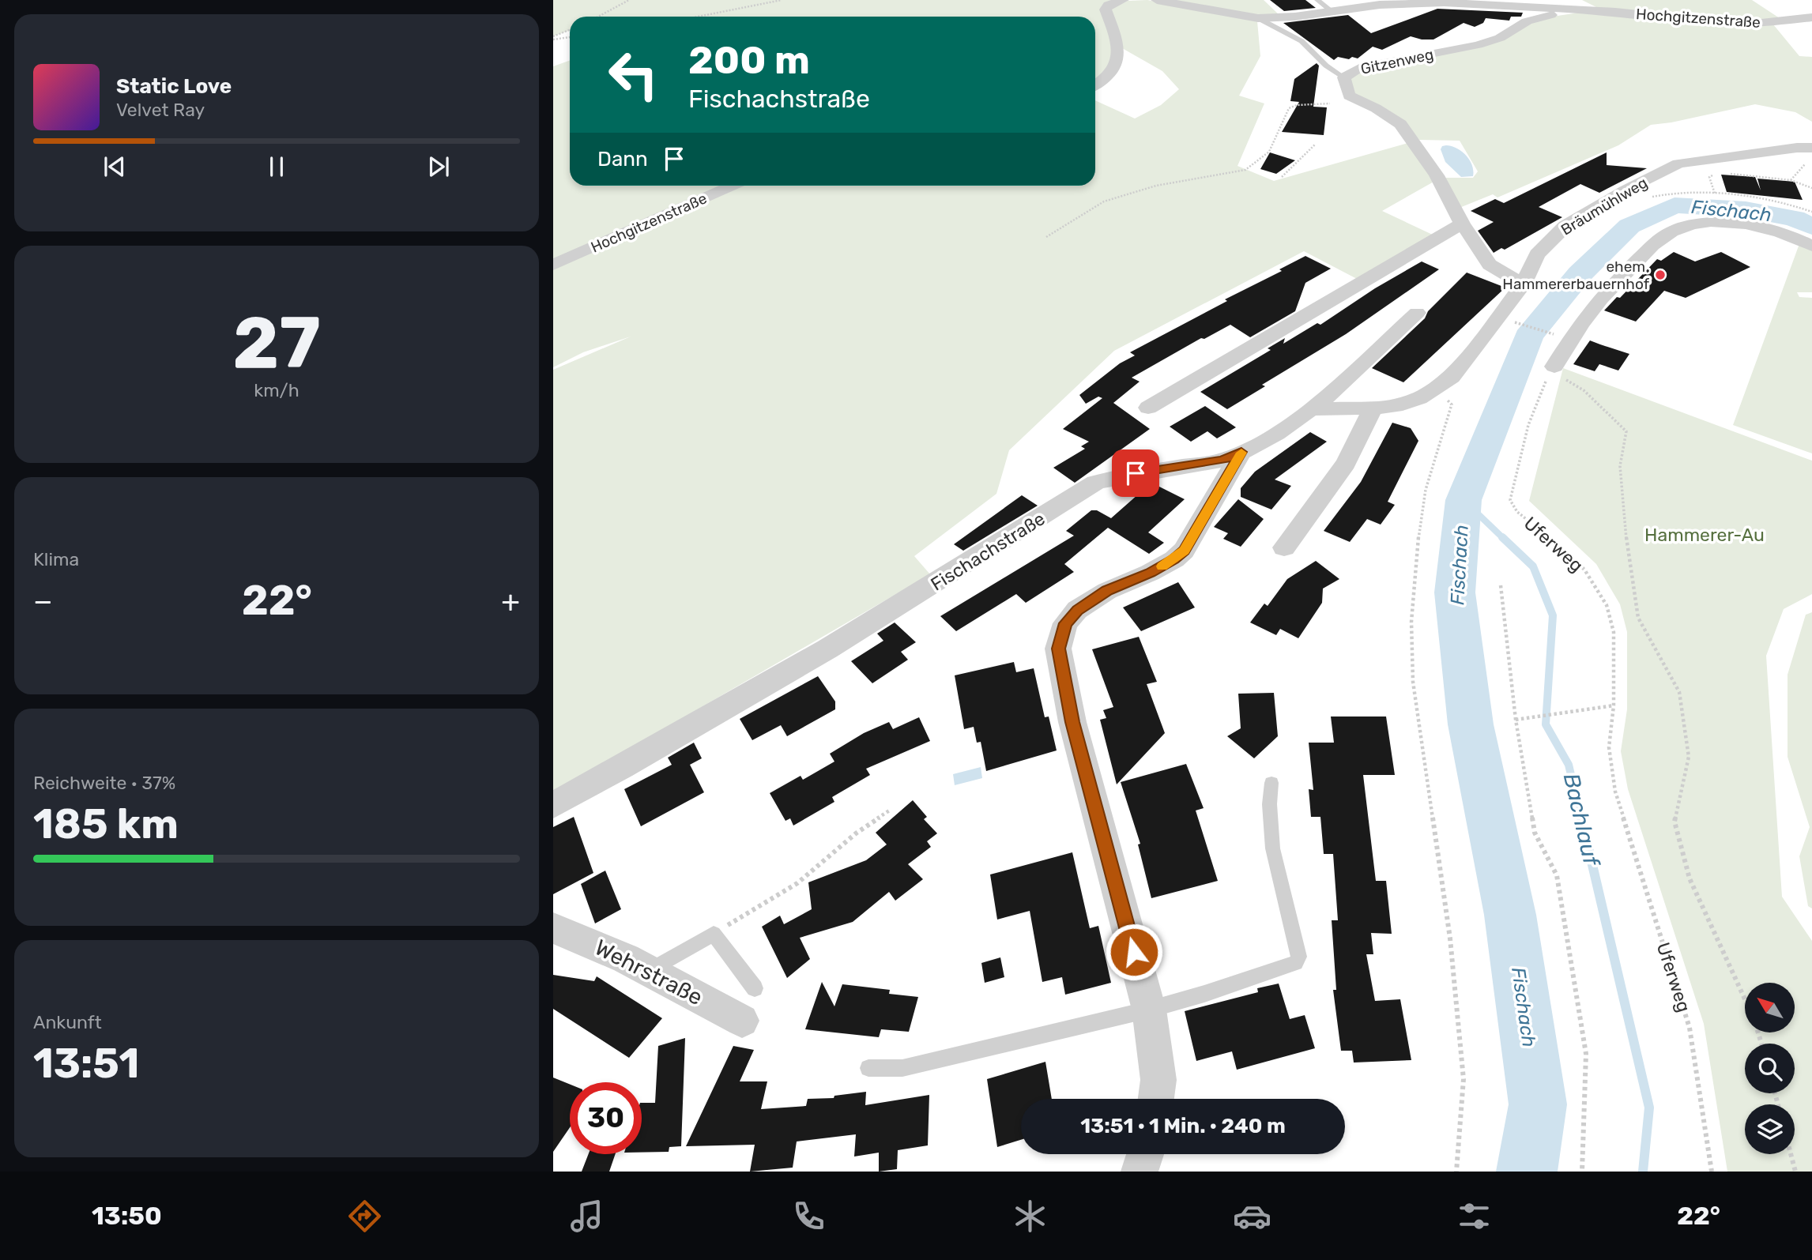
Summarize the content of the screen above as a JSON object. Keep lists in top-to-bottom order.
{
  "streets": {
    "street": [
      "Hochgitzenstraße",
      "Gitzenweg",
      "Bräumühlweg",
      "Fischachstraße",
      "Wehrstraße"
    ],
    "path": ["Uferweg"]
  },
  "crossings": [
    ["Hochgitzenstraße", "Gitzenweg"],
    ["Gitzenweg", "Bräumühlweg"],
    ["Bräumühlweg", "Fischachstraße"]
  ],
  "water": ["Fischach", "Bachlauf"],
  "parks": ["Hammerer-Au"],
  "places": ["ehem. Hammererbauernhof"],
  "north": "top left",
  "page": {
    "turn": ["200 m", "Fischachstraße"],
    "song": ["Static Love", "Velvet Ray"],
    "then": "Dann",
    "tile": [
      ["27", "km/h"],
      "Klima",
      ["Reichweite · 37%", "185 km"],
      ["Ankunft", "13:51"]
    ],
    "heat": ["−", "22°", "+"],
    "limit": "30",
    "trip": "13:51 · 1 Min. · 240 m",
    "tabs": ["13:50", "22°"]
  }
}
